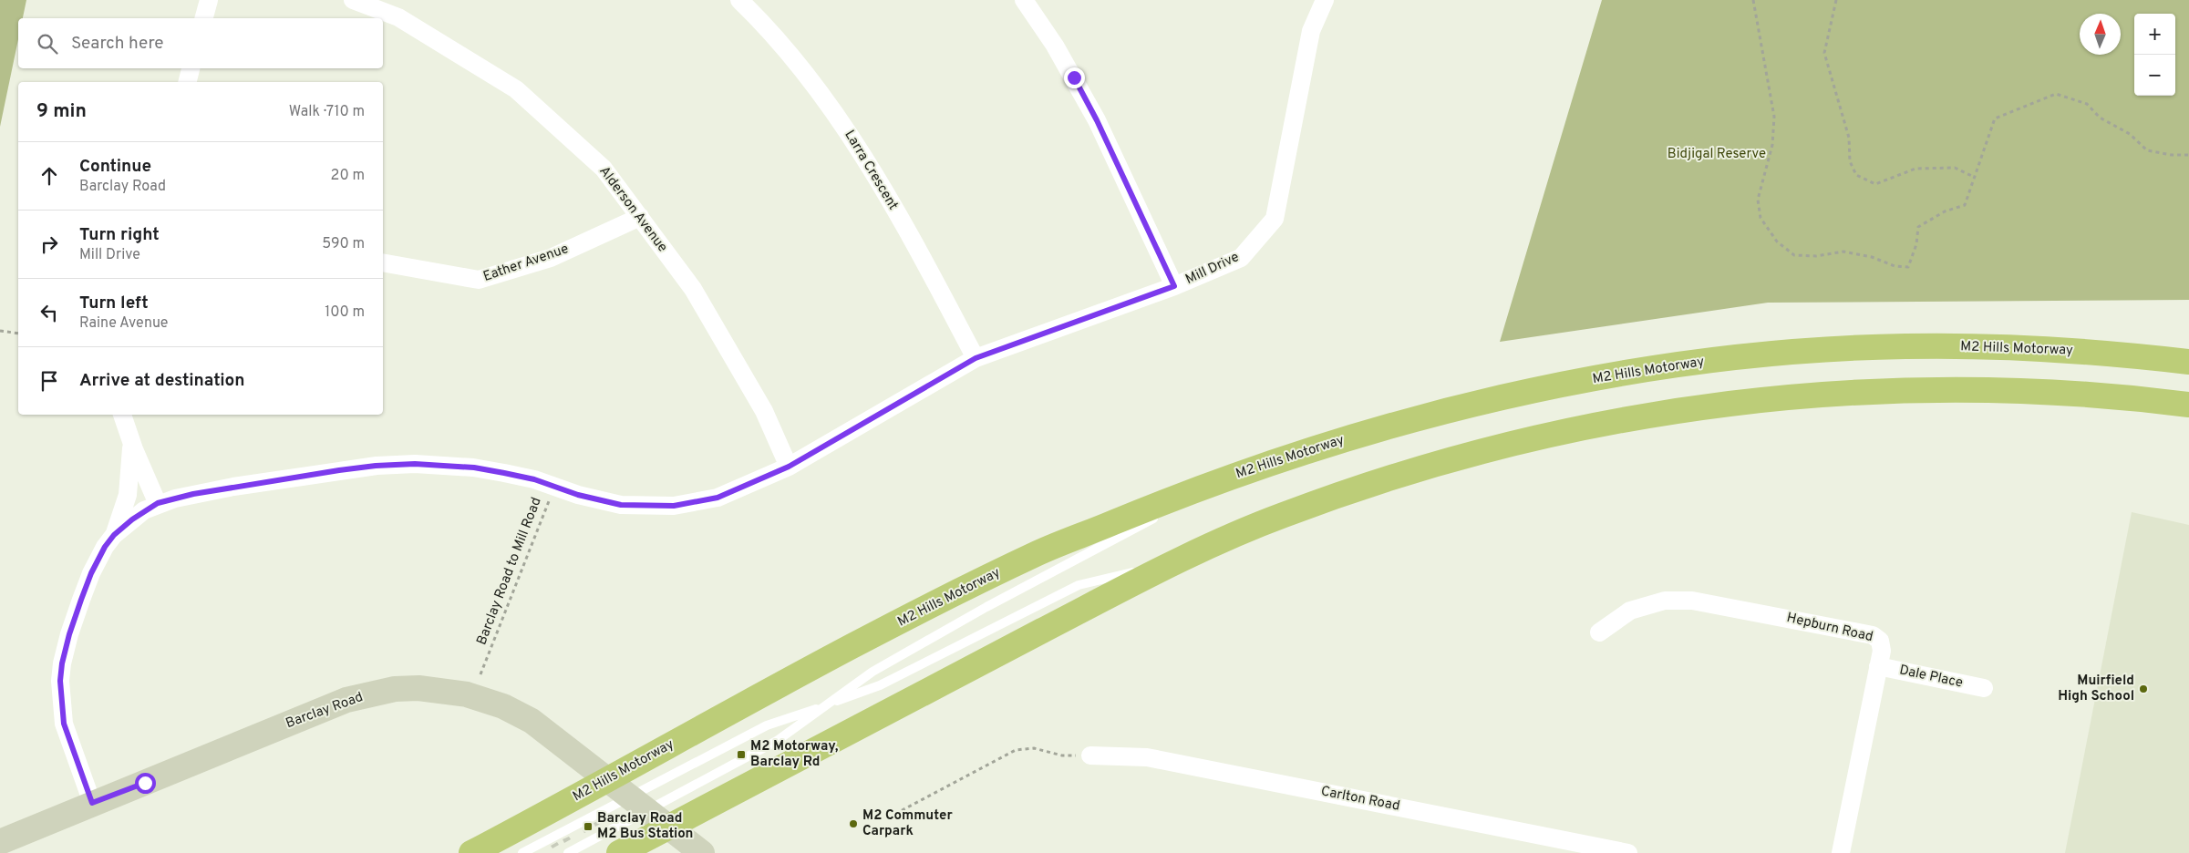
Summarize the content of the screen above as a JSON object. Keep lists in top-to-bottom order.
{
  "streets": {
    "highway": ["M2 Hills Motorway"],
    "main road": ["Barclay Road"],
    "street": [
      "Larra Crescent",
      "Alderson Avenue",
      "Eather Avenue",
      "Mill Drive",
      "Hepburn Road",
      "Dale Place",
      "Carlton Road"
    ],
    "path": ["Barclay Road to Mill Road"]
  },
  "crossings": [
    ["Larra Crescent", "Mill Drive"],
    ["Alderson Avenue", "Eather Avenue"],
    ["Alderson Avenue", "Mill Drive"],
    ["Mill Drive", "Barclay Road to Mill Road"],
    ["Mill Drive", "Barclay Road"],
    ["Hepburn Road", "Dale Place"]
  ],
  "parks": ["Bidjigal Reserve"],
  "places": {
    "other": ["Muirfield High School", "M2 Commuter Carpark"],
    "transit": ["M2 Motorway, Barclay Rd", "Barclay Road M2 Bus Station"]
  },
  "north": "top",
  "page": {
    "map_buttons": ["+", "−"],
    "search": "Search here",
    "heading": ["9 min", "Walk · 710 m"],
    "list": [
      ["Continue", "Barclay Road", "20 m"],
      ["Turn right", "Mill Drive", "590 m"],
      ["Turn left", "Raine Avenue", "100 m"],
      "Arrive at destination"
    ]
  }
}
